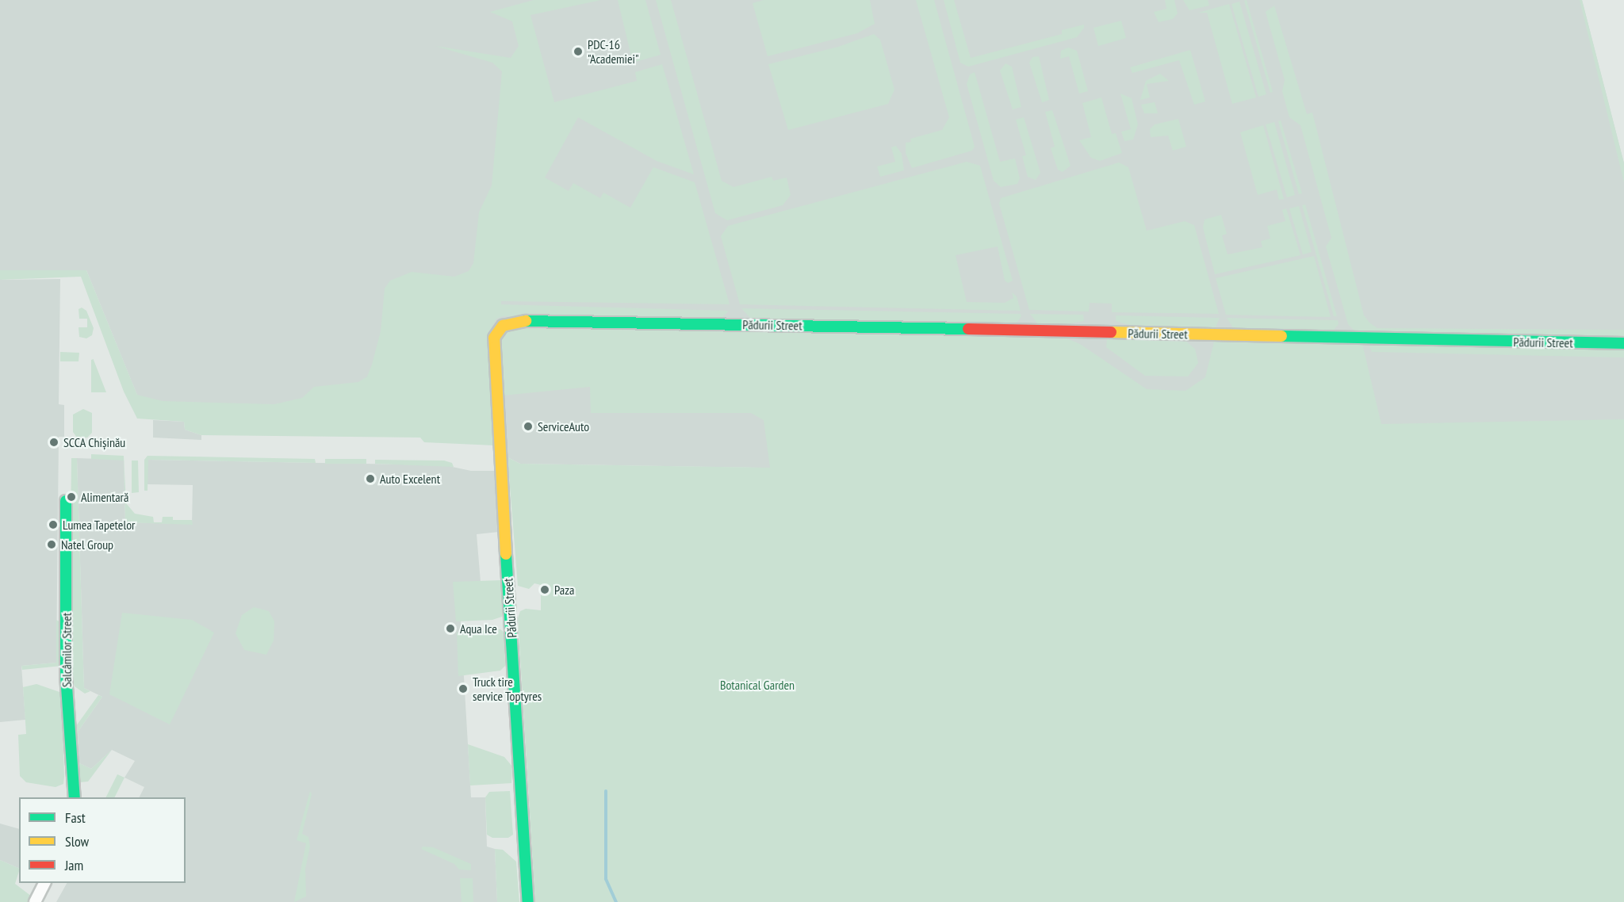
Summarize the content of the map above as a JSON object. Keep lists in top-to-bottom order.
{
  "streets": {
    "street": ["Pădurii Street", "Salcâmilor Street"]
  },
  "parks": ["Botanical Garden"],
  "places": [
    "PDC-16 \"Academiei\"",
    "ServiceAuto",
    "SCCA Chișinău",
    "Auto Excelent",
    "Alimentară",
    "Lumea Tapetelor",
    "Natel Group",
    "Paza",
    "Aqua Ice",
    "Truck tire service Toptyres"
  ],
  "legend": ["Fast", "Slow", "Jam"]
}
